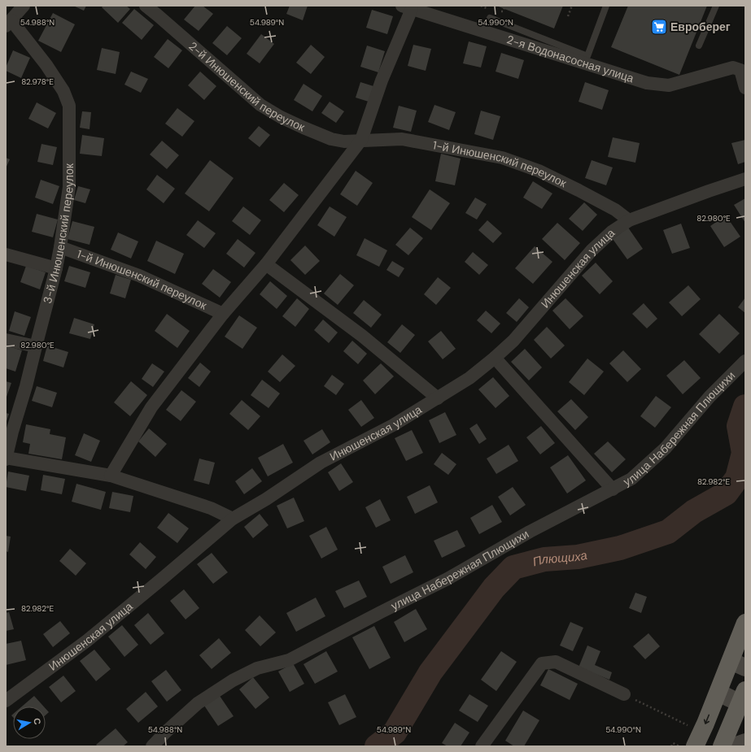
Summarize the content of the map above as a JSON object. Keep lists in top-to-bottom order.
{
  "streets": {
    "street": [
      "2-я Водонасосная улица",
      "2-й Инюшенский переулок",
      "1-й Инюшенский переулок",
      "3-й Инюшенский переулок",
      "Инюшенская улица",
      "улица Набережная Плющихи"
    ]
  },
  "crossings": [
    ["2-й Инюшенский переулок", "1-й Инюшенский переулок"],
    ["1-й Инюшенский переулок", "3-й Инюшенский переулок"],
    ["1-й Инюшенский переулок", "Инюшенская улица"]
  ],
  "water": ["Плющиха"],
  "places": {
    "supermarket": ["Евроберег"]
  },
  "north": "right",
  "coordinates": [
    "54.988°N",
    "54.989°N",
    "54.990°N",
    "82.978°E",
    "82.980°E",
    "82.982°E"
  ]
}
